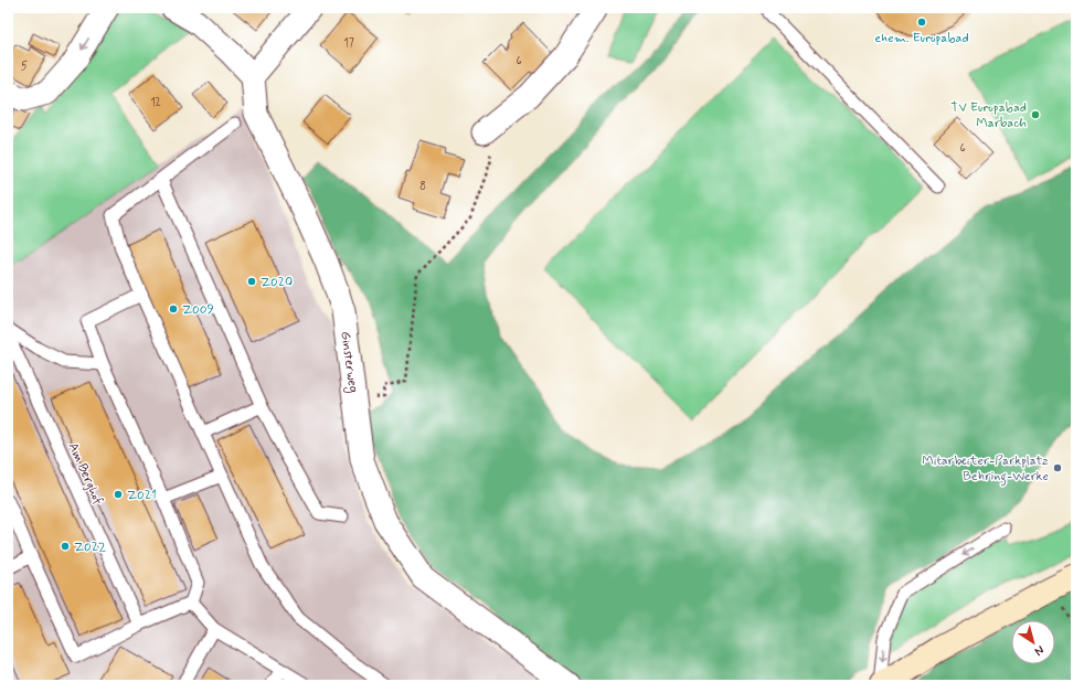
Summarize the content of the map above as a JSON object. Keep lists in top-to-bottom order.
{
  "streets": {
    "street": ["Ginsterweg"],
    "lane": ["Am Berghof"]
  },
  "places": [
    "ehem. Europabad",
    "TV Europabad Marbach",
    "Z020",
    "Z009",
    "Mitarbeiter-Parkplatz Behring-Werke",
    "Z021",
    "Z022"
  ],
  "house_numbers": [
    "17",
    "6",
    "5",
    "12",
    "6",
    "8"
  ],
  "north": "bottom right"
}
